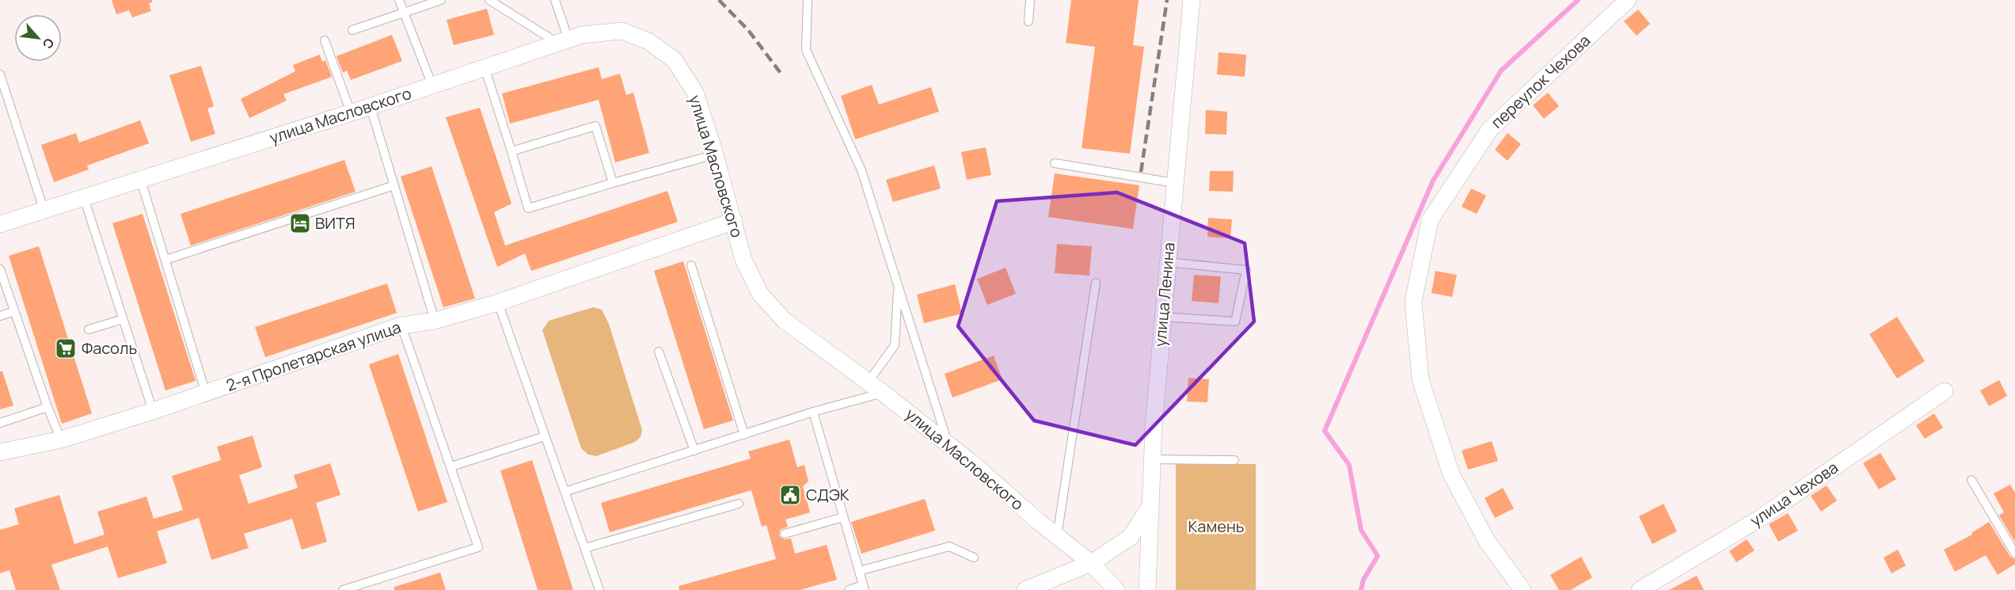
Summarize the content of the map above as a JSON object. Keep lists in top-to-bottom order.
{
  "streets": {
    "street": [
      "переулок Чехова",
      "улица Масловского",
      "улица Ленина",
      "2-я Пролетарская улица",
      "улица Чехова"
    ]
  },
  "crossings": [
    ["улица Масловского", "2-я Пролетарская улица"]
  ],
  "parks": ["Камень"],
  "places": {
    "hotel": ["ВИТЯ"],
    "supermarket": ["Фасоль"],
    "public building": ["СДЭК"]
  },
  "north": "bottom right"
}
